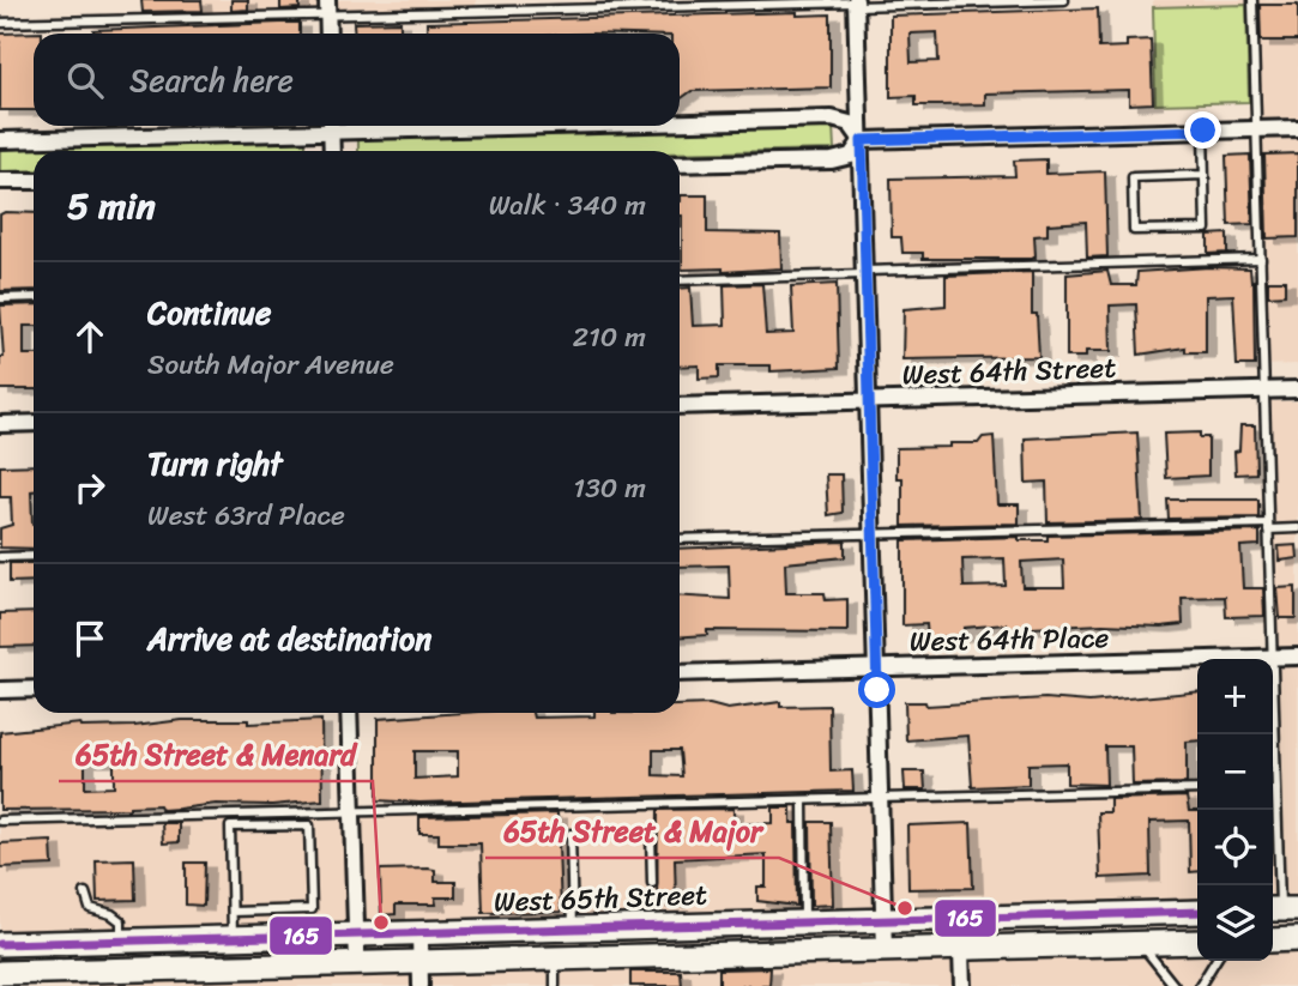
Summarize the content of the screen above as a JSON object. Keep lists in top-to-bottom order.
{
  "streets": {
    "street": ["West 64th Street", "West 64th Place", "West 65th Street"]
  },
  "places": ["65th Street & Major", "65th Street & Menard"],
  "lines": ["transit line 165"],
  "page": {
    "search": "Search here",
    "heading": ["5 min", "Walk · 340 m"],
    "list": [
      ["Continue", "South Major Avenue", "210 m"],
      ["Turn right", "West 63rd Place", "130 m"],
      "Arrive at destination"
    ],
    "map_buttons": ["+", "−"]
  }
}
